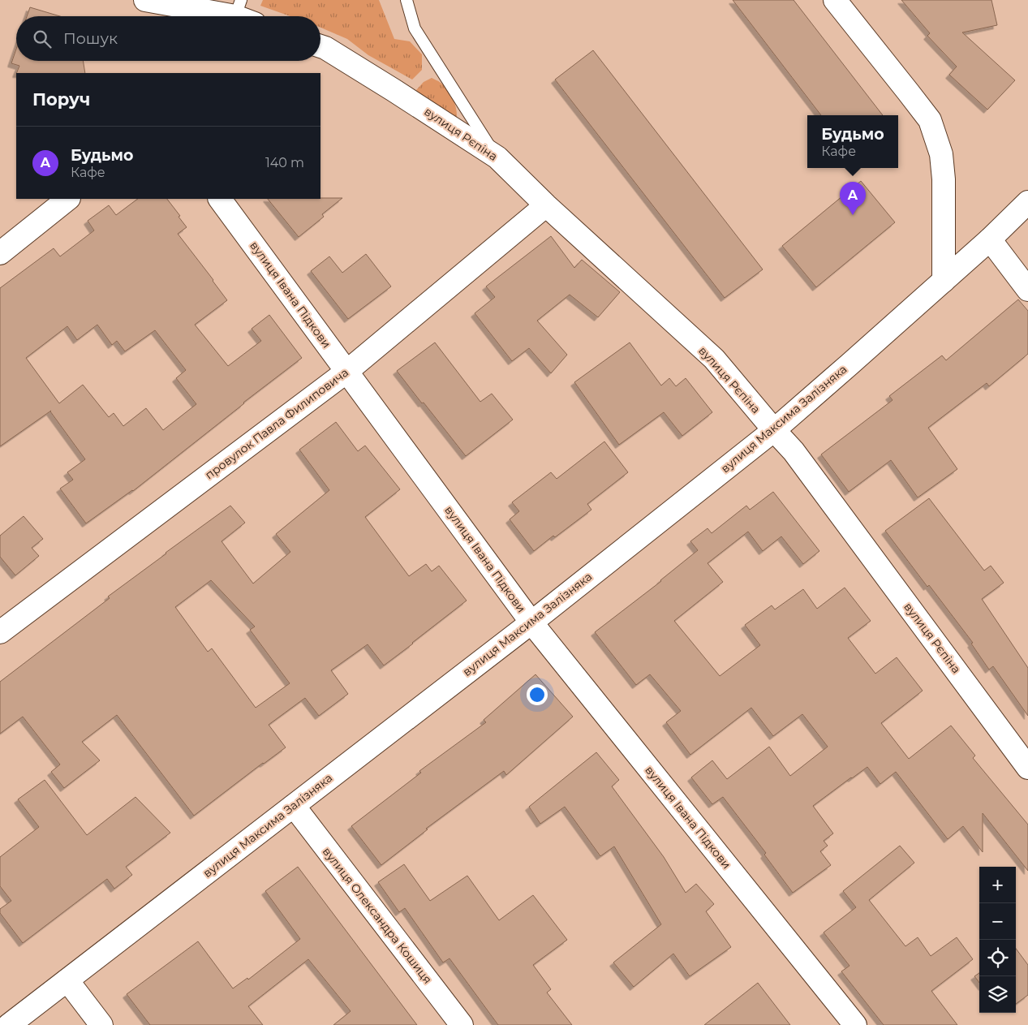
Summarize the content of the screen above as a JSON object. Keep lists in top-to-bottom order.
{
  "streets": {
    "street": [
      "вулиця Рєпіна",
      "вулиця Івана Підкови",
      "вулиця Максима Залізняка",
      "провулок Павла Филиповича",
      "вулиця Олександра Кошиця"
    ]
  },
  "crossings": [
    ["вулиця Рєпіна", "вулиця Максима Залізняка"],
    ["вулиця Рєпіна", "провулок Павла Филиповича"],
    ["вулиця Івана Підкови", "вулиця Максима Залізняка"],
    ["вулиця Івана Підкови", "провулок Павла Филиповича"],
    ["вулиця Максима Залізняка", "вулиця Олександра Кошиця"]
  ],
  "page": {
    "search": "Пошук",
    "heading": "Поруч",
    "popup": ["Будьмо", "Кафе"],
    "list": [
      {
        "mark": "A",
        "name": "Будьмо",
        "note": "Кафе",
        "value": "140 m"
      }
    ],
    "pins": "A",
    "map_buttons": ["+", "−"]
  }
}
